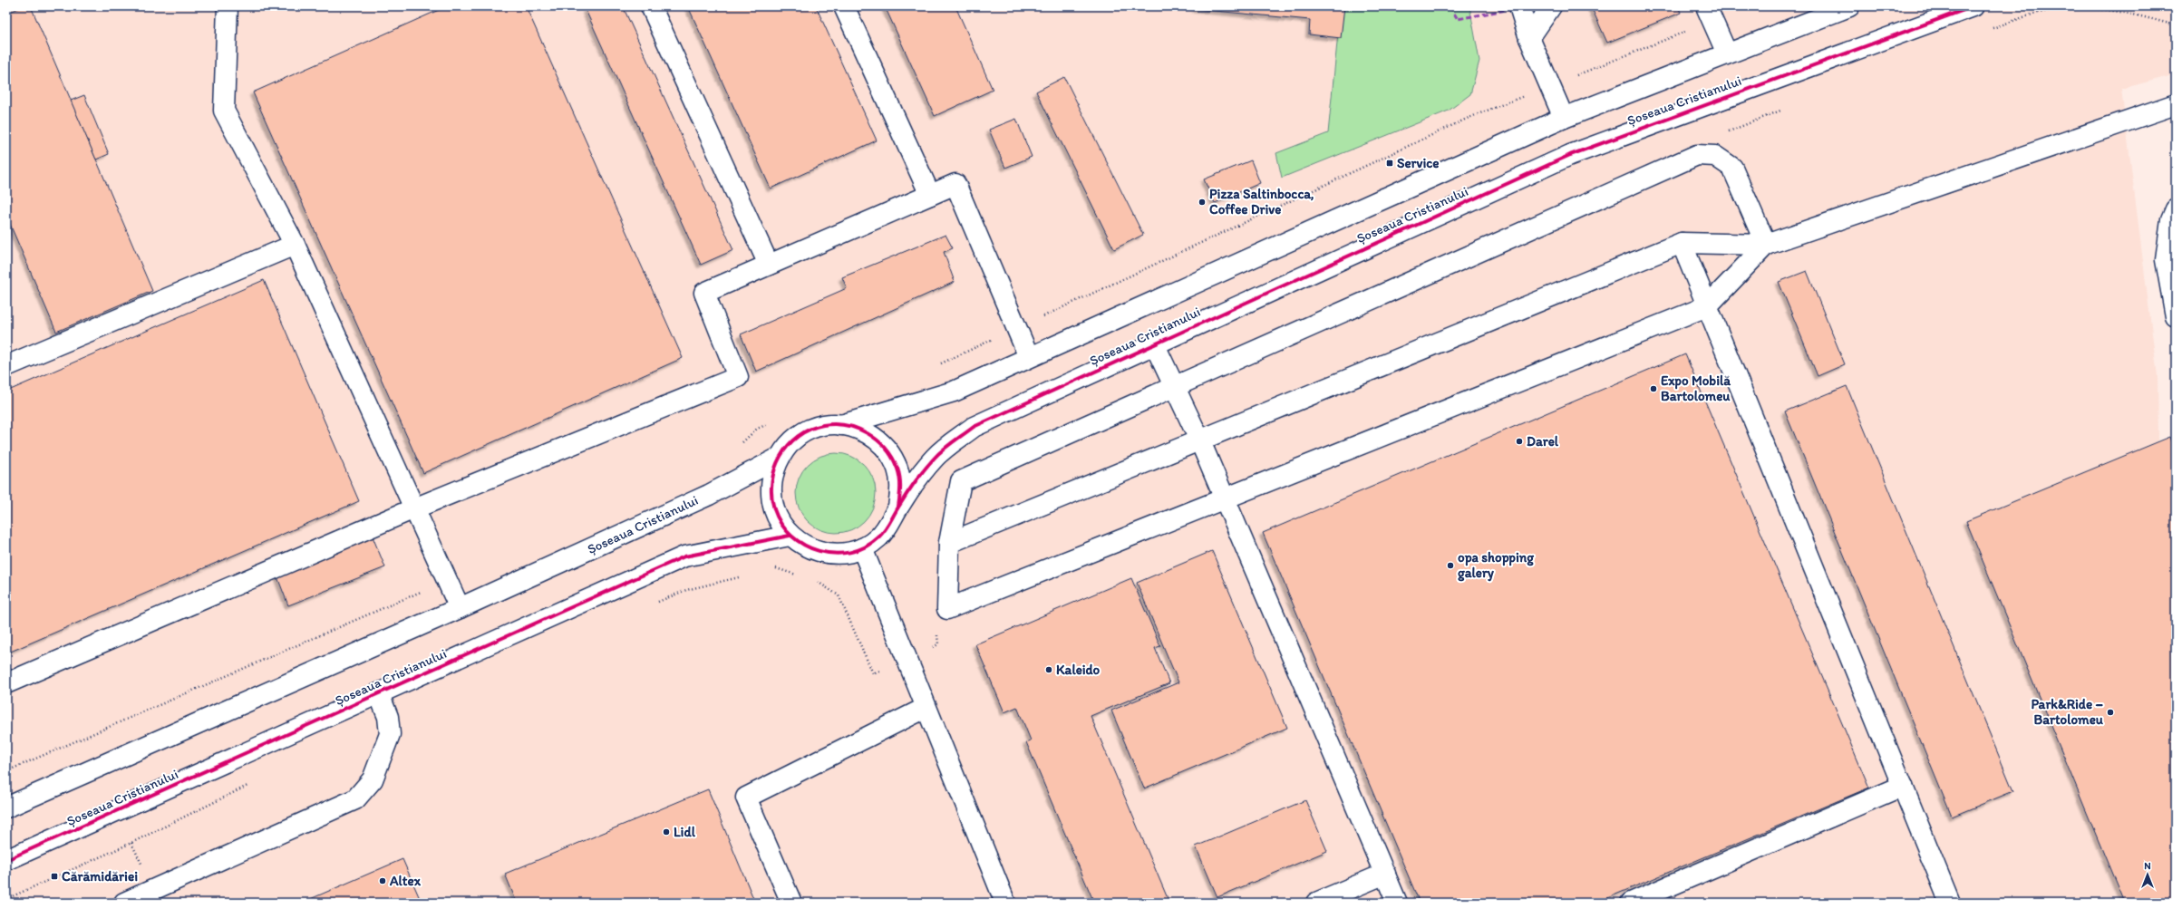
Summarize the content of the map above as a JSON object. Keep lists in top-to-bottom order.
{
  "streets": {
    "street": ["Șoseaua Cristianului"]
  },
  "places": {
    "transit": ["Service", "Cărămidăriei"],
    "other": [
      "Pizza Saltinbocca, Coffee Drive",
      "Expo Mobilă Bartolomeu",
      "Darel",
      "opa shopping galery",
      "Kaleido",
      "Park&Ride – Bartolomeu",
      "Lidl",
      "Altex"
    ]
  },
  "north": "top"
}
